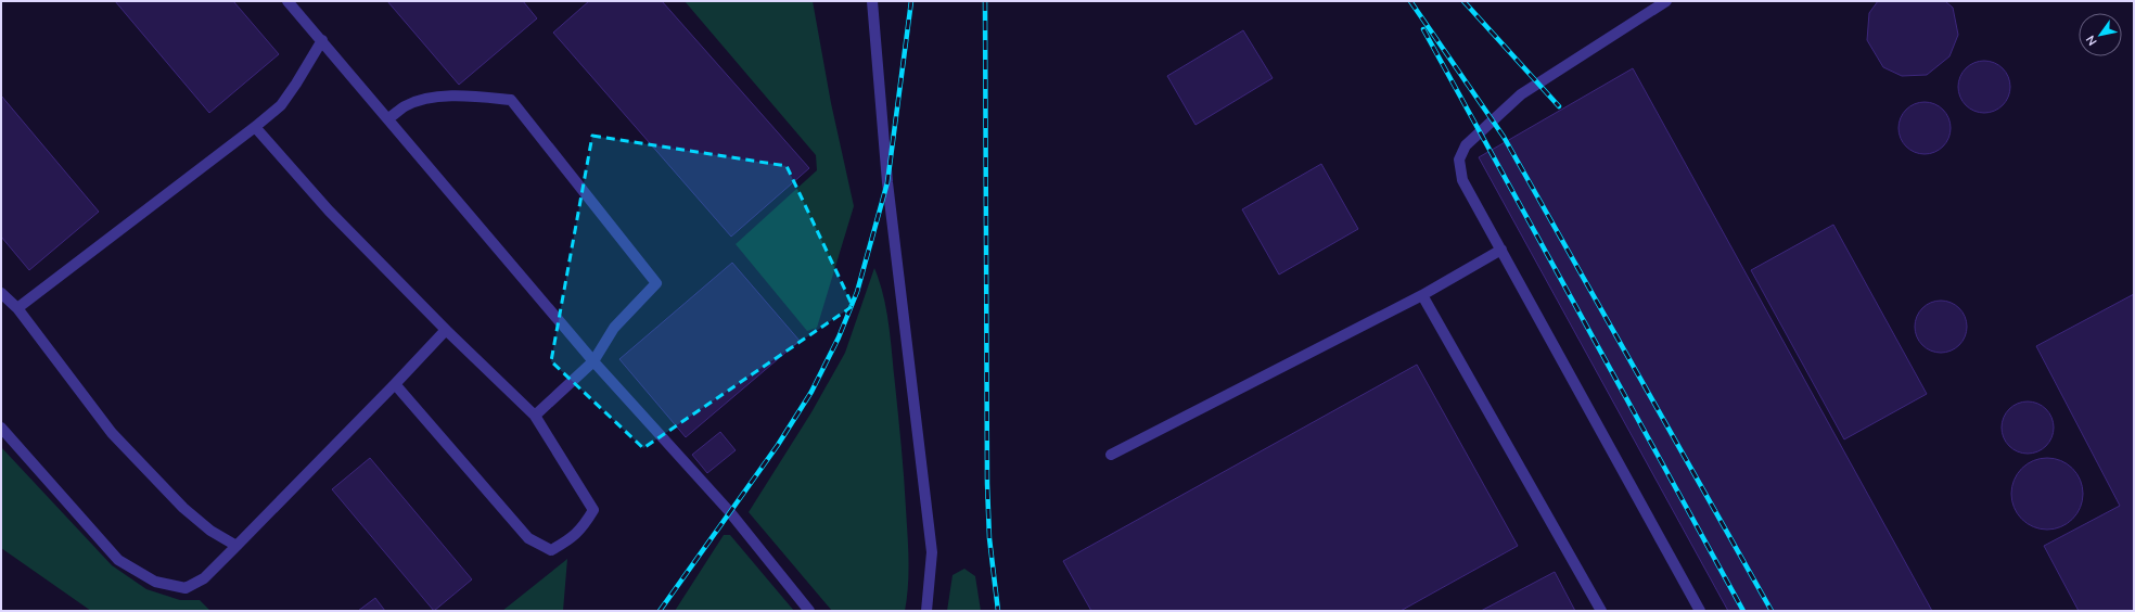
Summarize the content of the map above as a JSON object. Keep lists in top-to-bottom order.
{
  "north": "bottom left"
}
